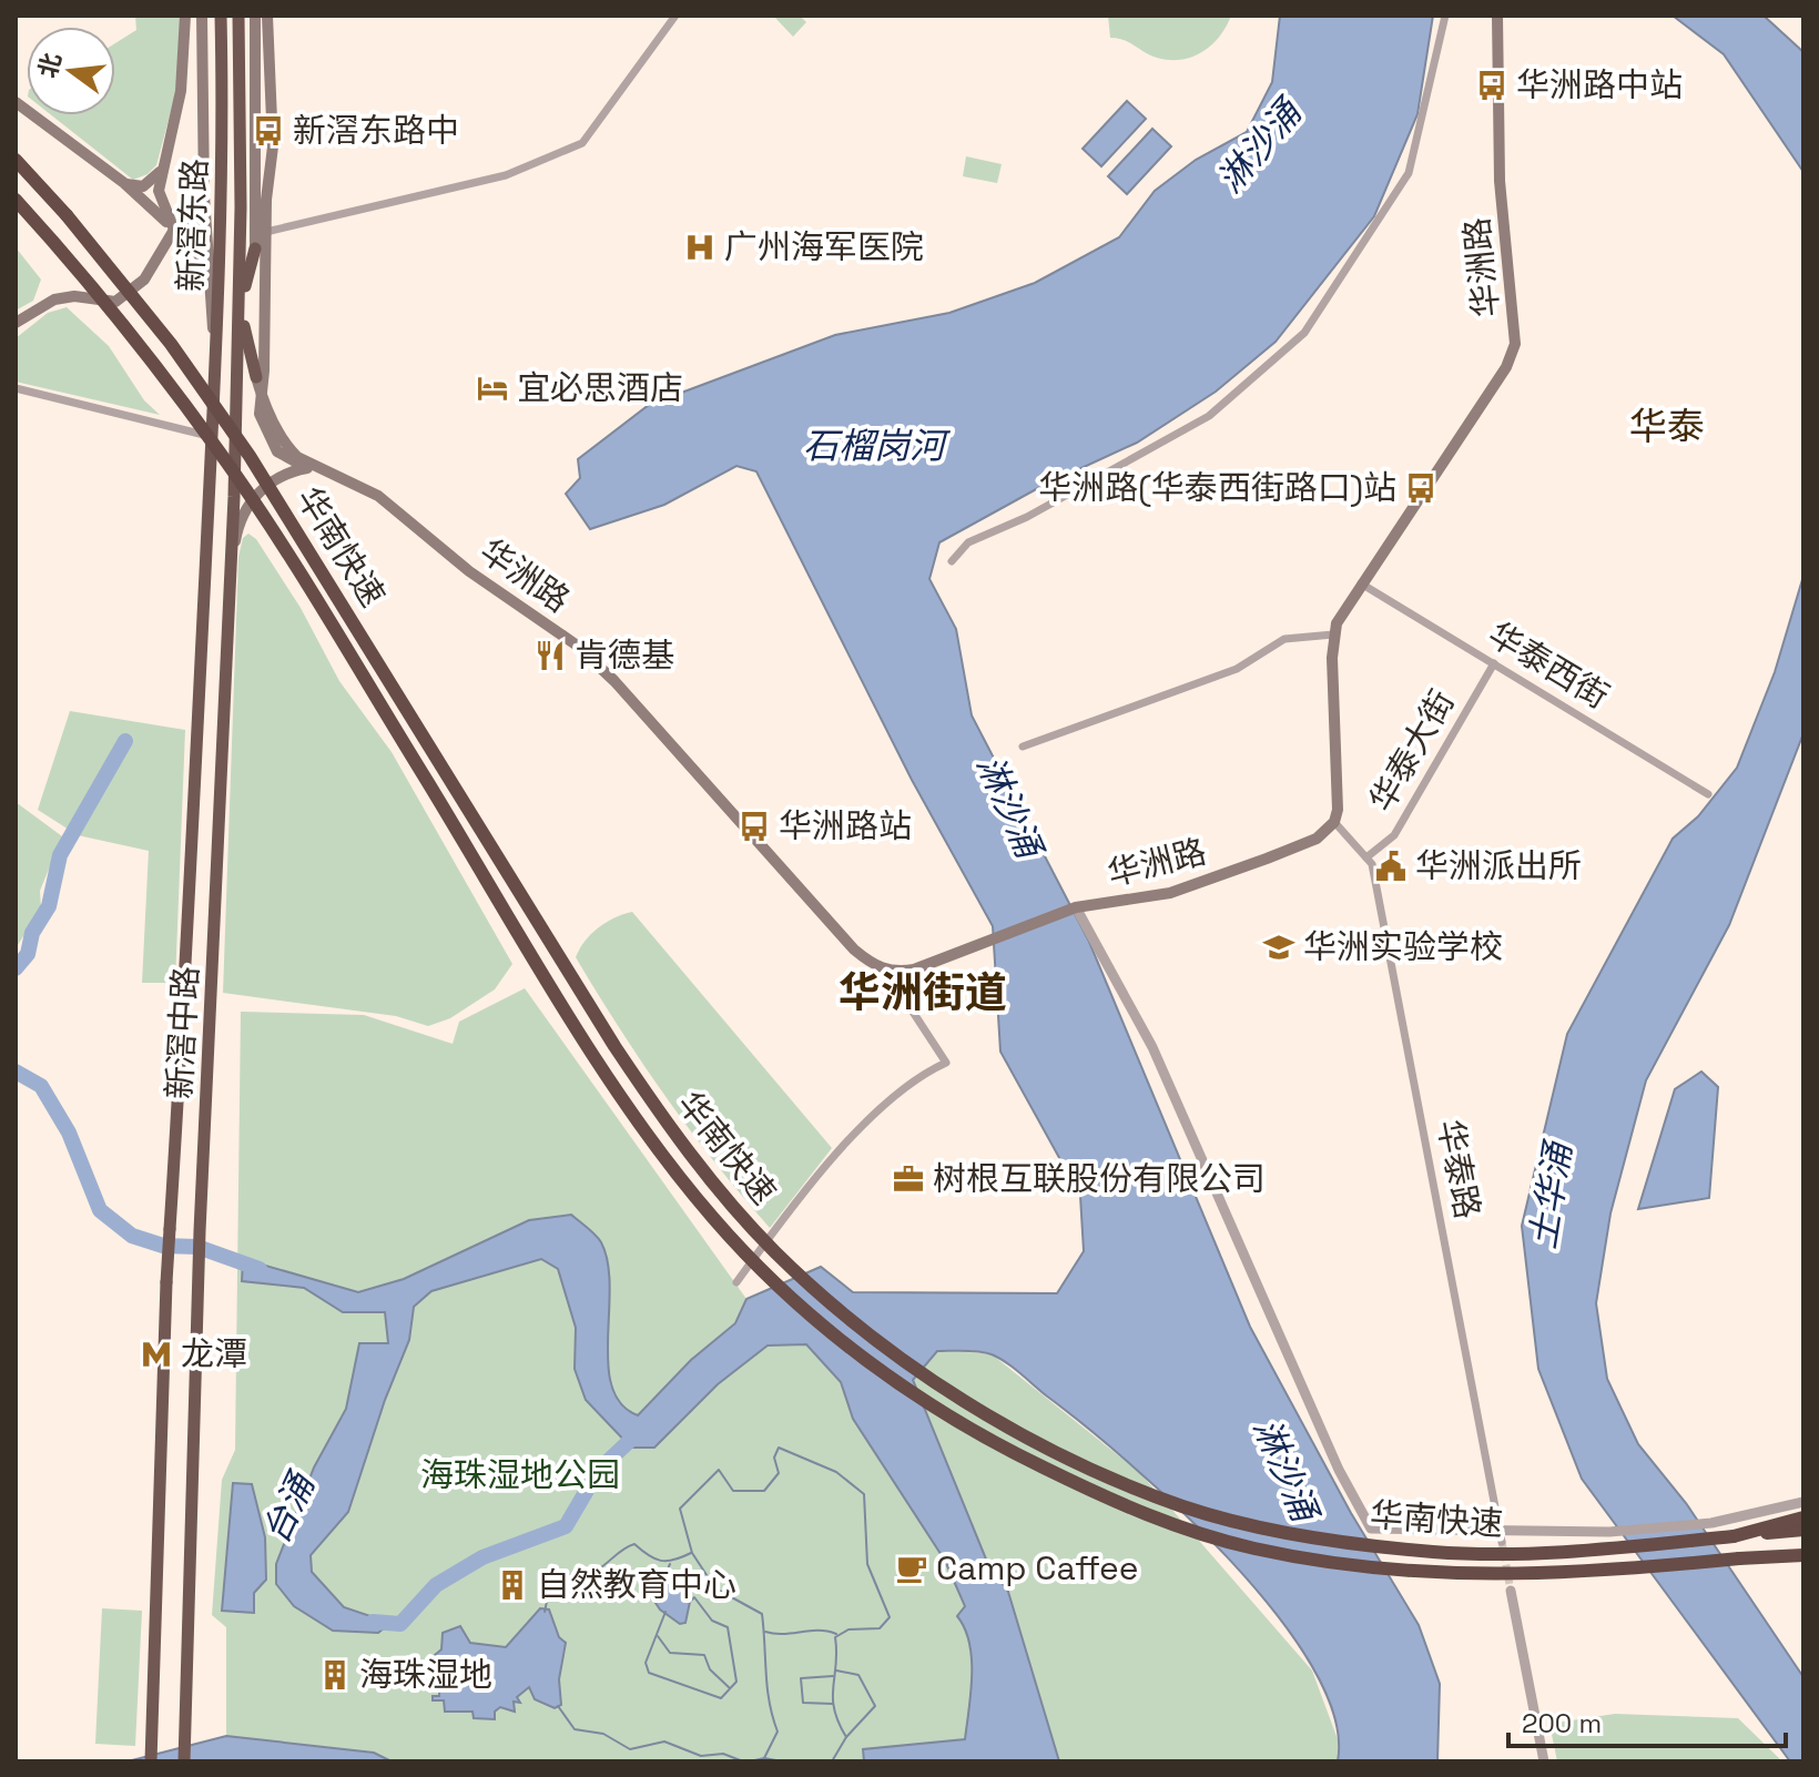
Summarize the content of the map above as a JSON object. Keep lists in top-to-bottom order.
{
  "streets": {
    "highway": ["新滘东路", "华南快速", "新滘中路"],
    "main road": ["华洲路"],
    "street": ["华泰西街", "华泰大街", "华泰路"]
  },
  "crossings": [
    ["新滘东路", "新滘中路"],
    ["华洲路", "华泰西街"],
    ["华洲路", "华泰路"],
    ["华泰西街", "华泰大街"],
    ["华泰大街", "华泰路"]
  ],
  "districts": ["华泰", "华洲街道"],
  "water": [
    "淋沙涌",
    "石榴岗河",
    "土华涌",
    "台涌"
  ],
  "parks": ["海珠湿地公园"],
  "places": {
    "bus stop": [
      "华洲路中站",
      "新滘东路中",
      "华洲路(华泰西街路口)站",
      "华洲路站"
    ],
    "hospital": ["广州海军医院"],
    "hotel": ["宜必思酒店"],
    "restaurant": ["肯德基"],
    "public building": ["华洲派出所"],
    "school or university": ["华洲实验学校"],
    "office": ["树根互联股份有限公司"],
    "metro station": ["龙潭"],
    "cafe": ["Camp Caffee"],
    "building": ["自然教育中心", "海珠湿地"]
  },
  "scale_bar": "200 m",
  "north": "left"
}
